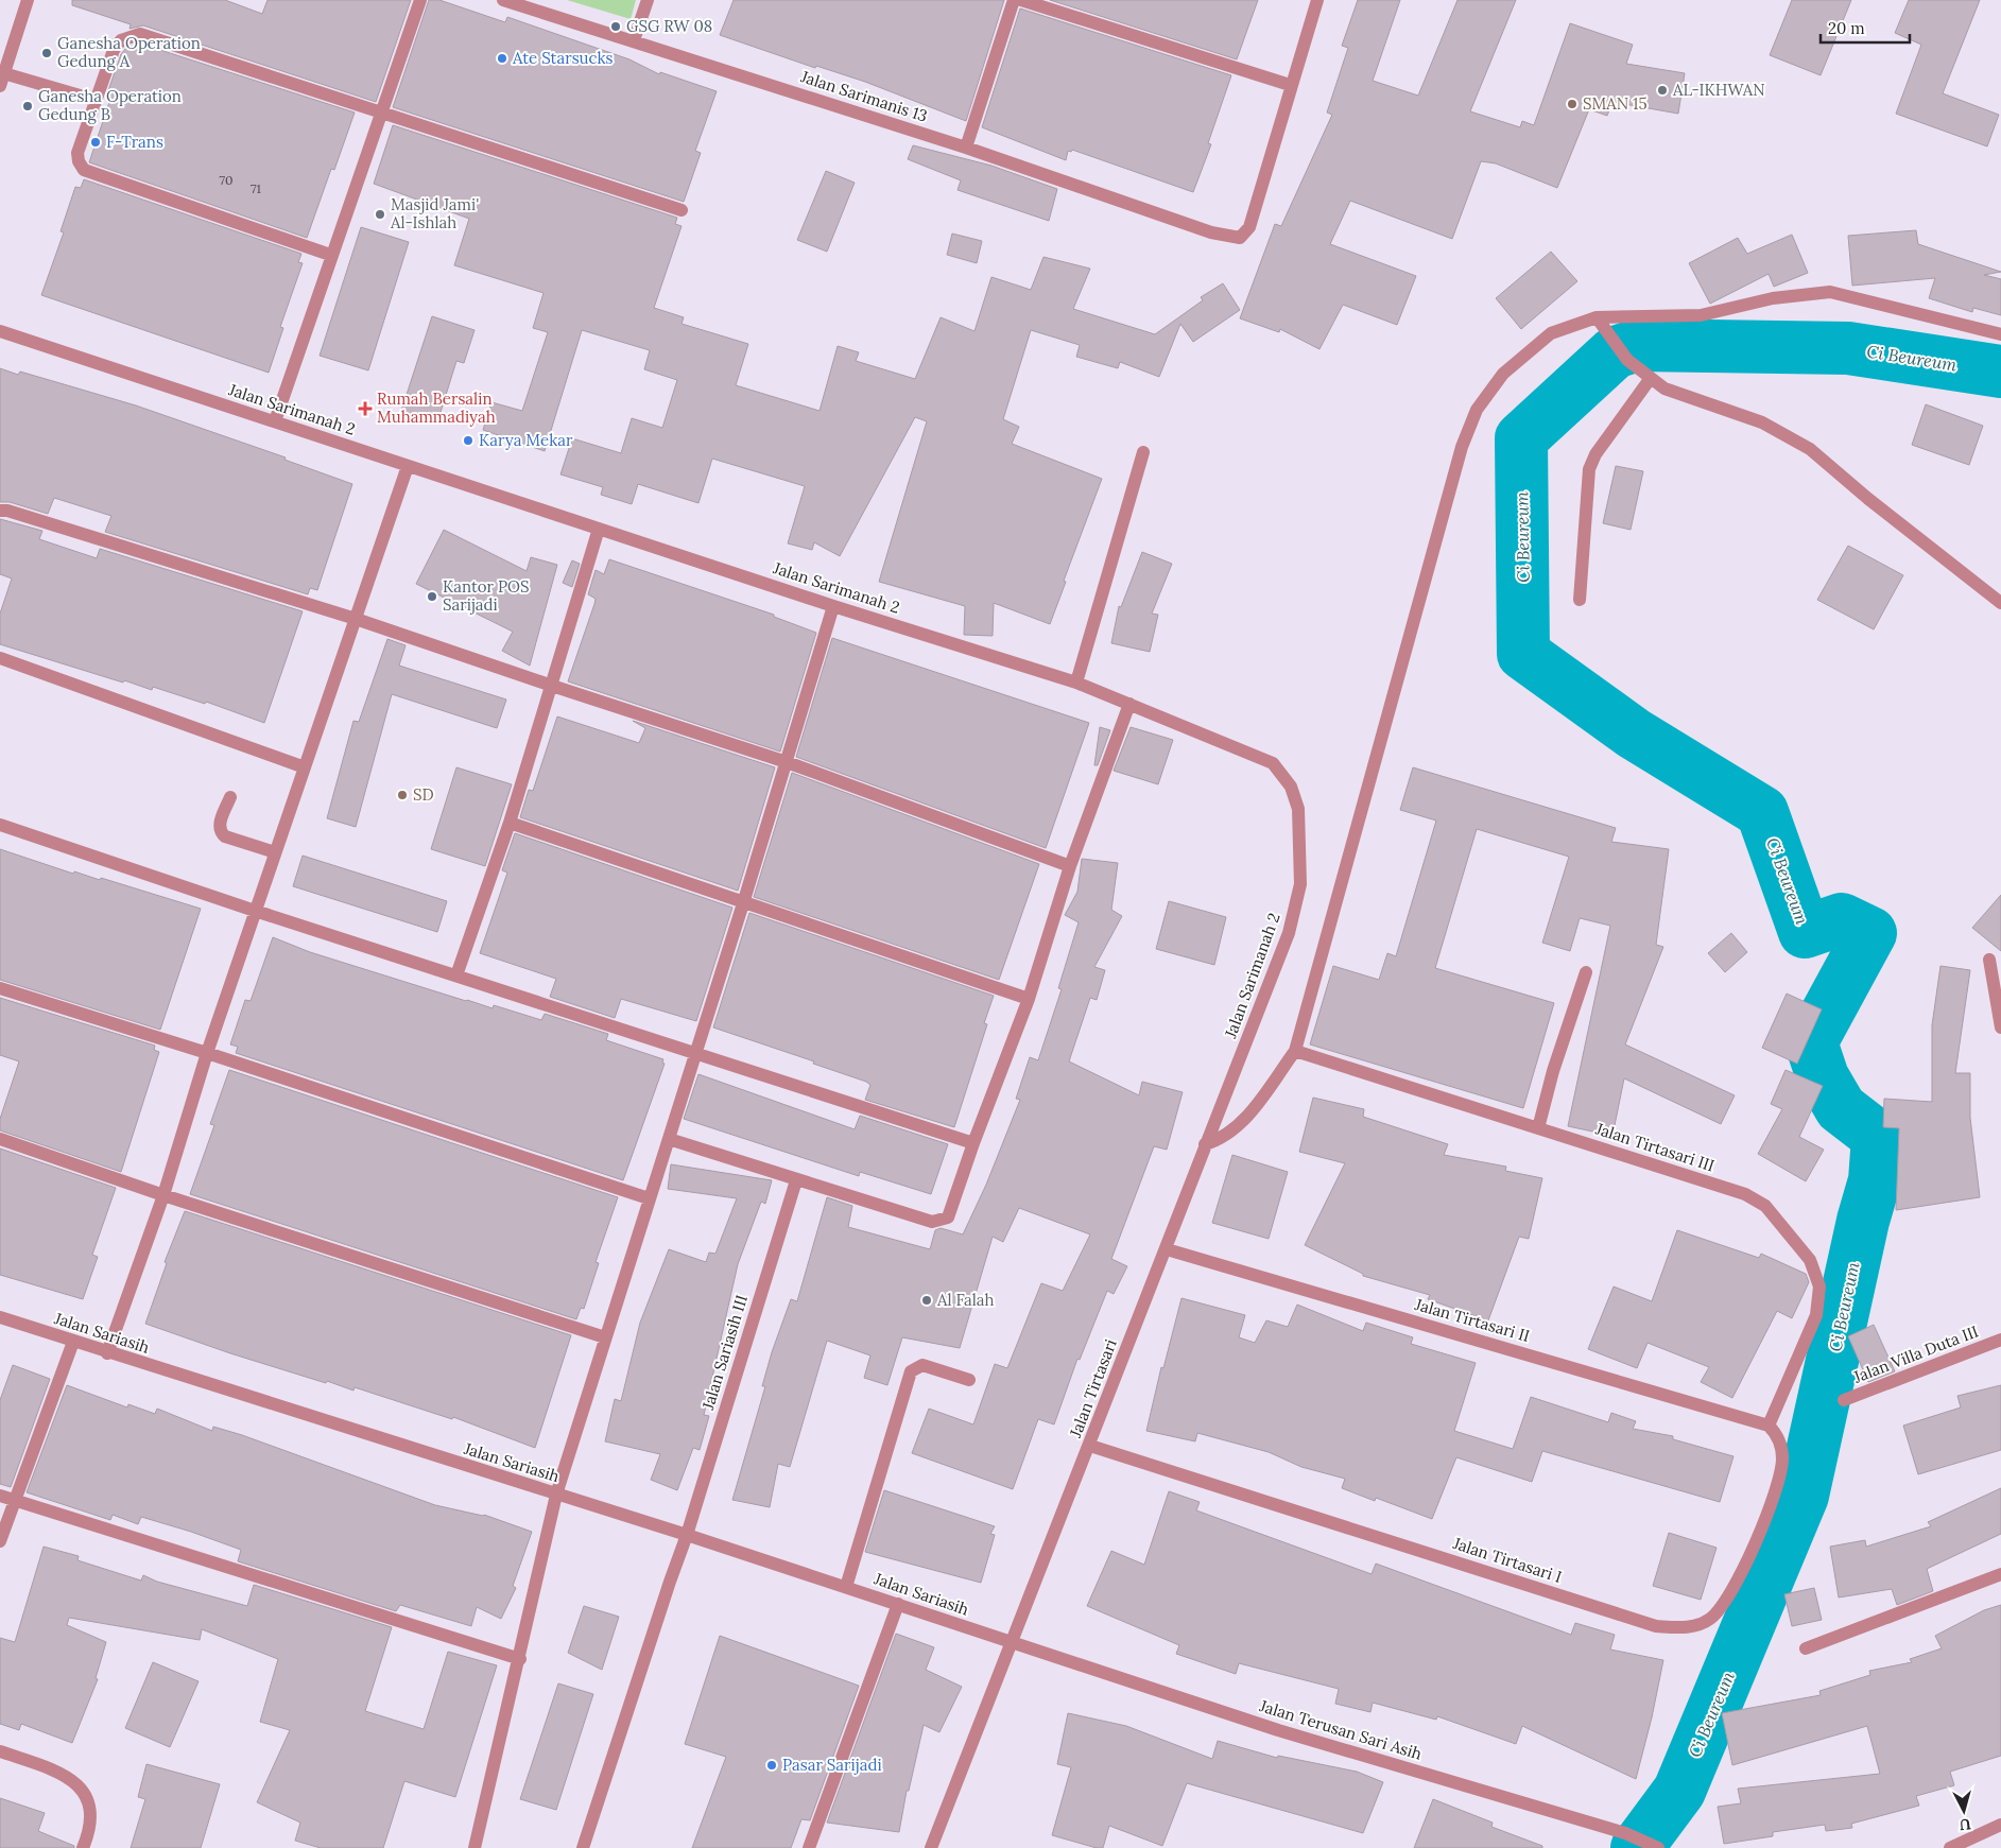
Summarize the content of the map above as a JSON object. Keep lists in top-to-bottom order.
{
  "streets": {
    "street": [
      "Jalan Sarimanis 13",
      "Jalan Sarimanah 2",
      "Jalan Tirtasari III",
      "Jalan Tirtasari II",
      "Jalan Sariasih",
      "Jalan Sariasih III",
      "Jalan Villa Duta III",
      "Jalan Tirtasari",
      "Jalan Tirtasari I",
      "Jalan Terusan Sari Asih"
    ]
  },
  "crossings": [
    ["Jalan Sarimanah 2", "Jalan Tirtasari"],
    ["Jalan Tirtasari III", "Jalan Tirtasari II"],
    ["Jalan Tirtasari III", "Jalan Tirtasari I"],
    ["Jalan Tirtasari II", "Jalan Tirtasari"],
    ["Jalan Tirtasari II", "Jalan Tirtasari I"],
    ["Jalan Sariasih", "Jalan Sariasih III"],
    ["Jalan Sariasih", "Jalan Tirtasari"],
    ["Jalan Sariasih", "Jalan Terusan Sari Asih"],
    ["Jalan Tirtasari", "Jalan Tirtasari I"],
    ["Jalan Tirtasari", "Jalan Terusan Sari Asih"]
  ],
  "water": ["Ci Beureum"],
  "places": {
    "other": [
      "GSG RW 08",
      "Ganesha Operation Gedung A",
      "Ate Starsucks",
      "AL-IKHWAN",
      "SMAN 15",
      "Ganesha Operation Gedung B",
      "F-Trans",
      "Masjid Jami' Al-Ishlah",
      "Karya Mekar",
      "Kantor POS Sarijadi",
      "SD",
      "Al Falah",
      "Pasar Sarijadi"
    ],
    "health": ["Rumah Bersalin Muhammadiyah"]
  },
  "house_numbers": ["70", "71"],
  "scale_bar": "20 m",
  "north": "bottom"
}
